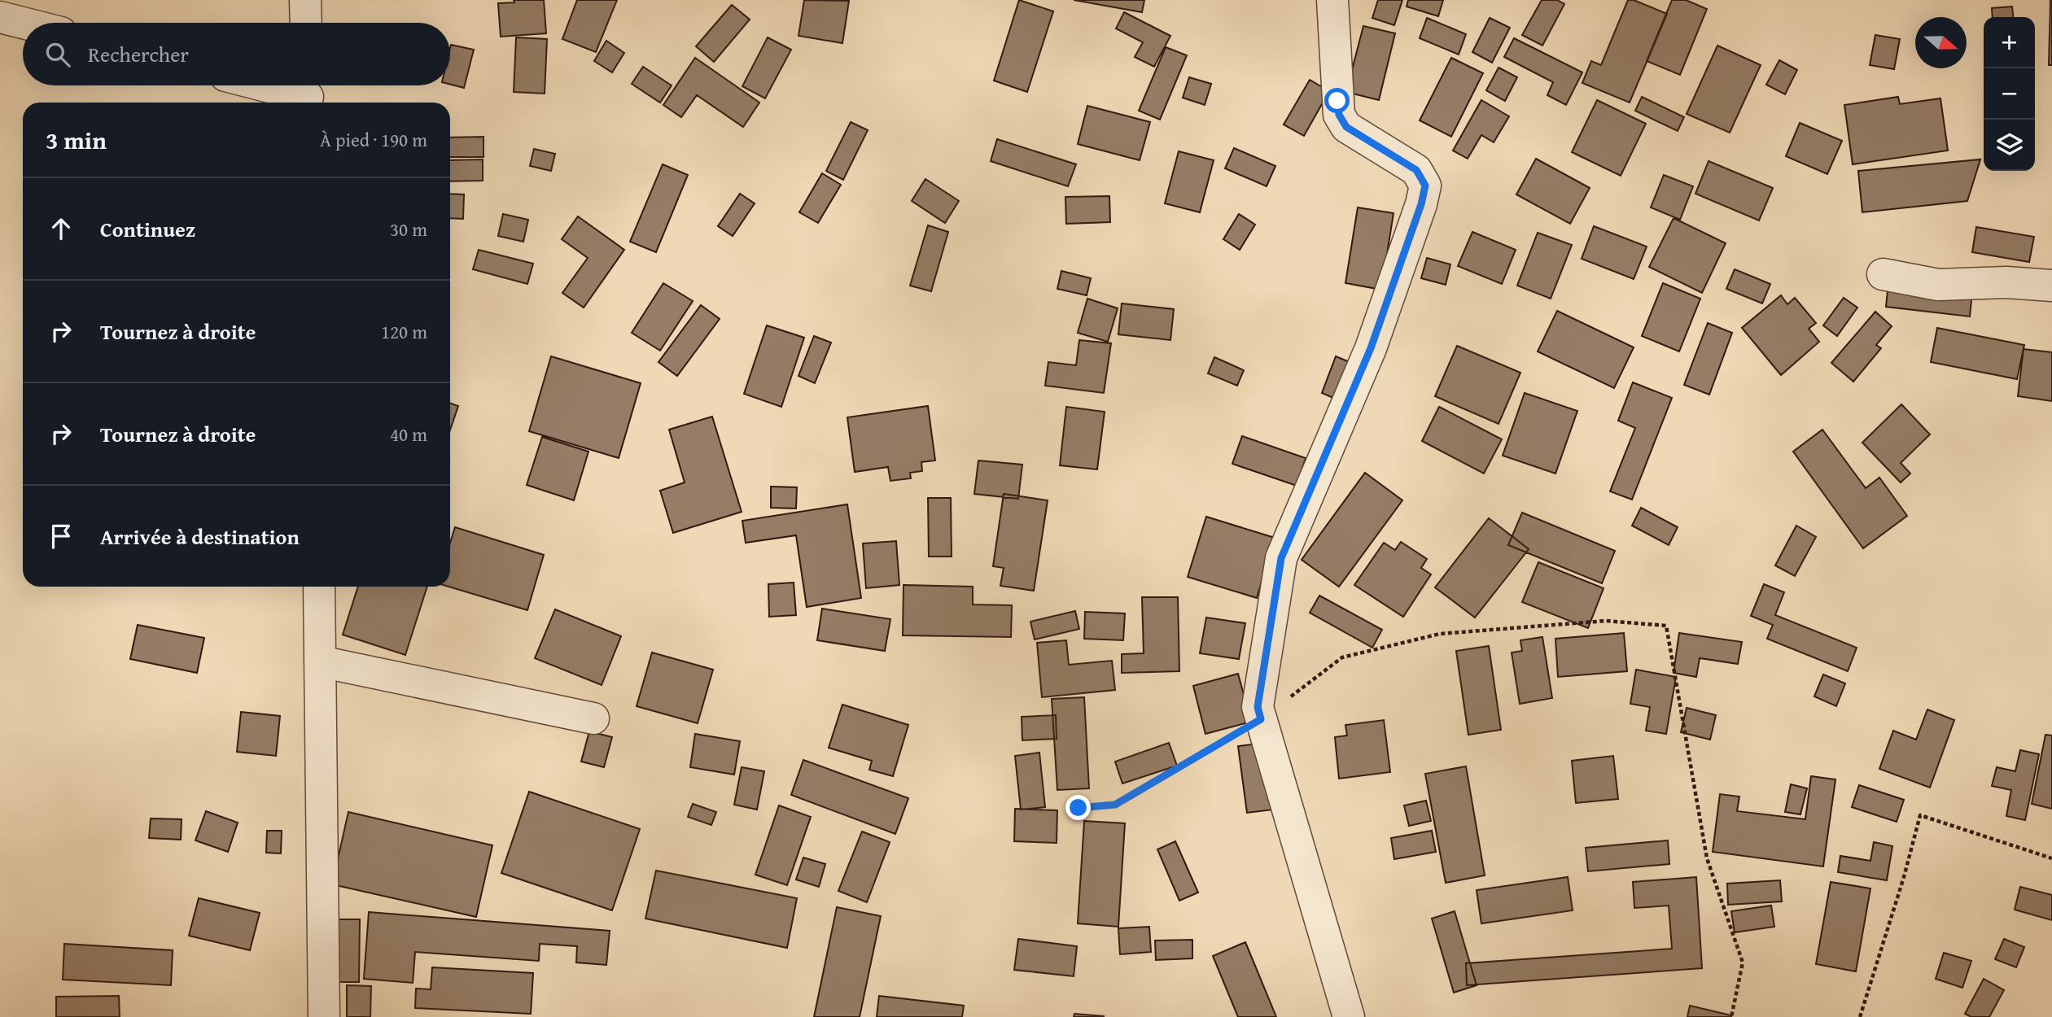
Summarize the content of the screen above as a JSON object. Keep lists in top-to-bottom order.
{
  "north": "right",
  "page": {
    "map_buttons": ["+", "−"],
    "search": "Rechercher",
    "heading": ["3 min", "À pied · 190 m"],
    "list": [
      ["Continuez", "30 m"],
      ["Tournez à droite", "120 m"],
      ["Tournez à droite", "40 m"],
      "Arrivée à destination"
    ]
  }
}
